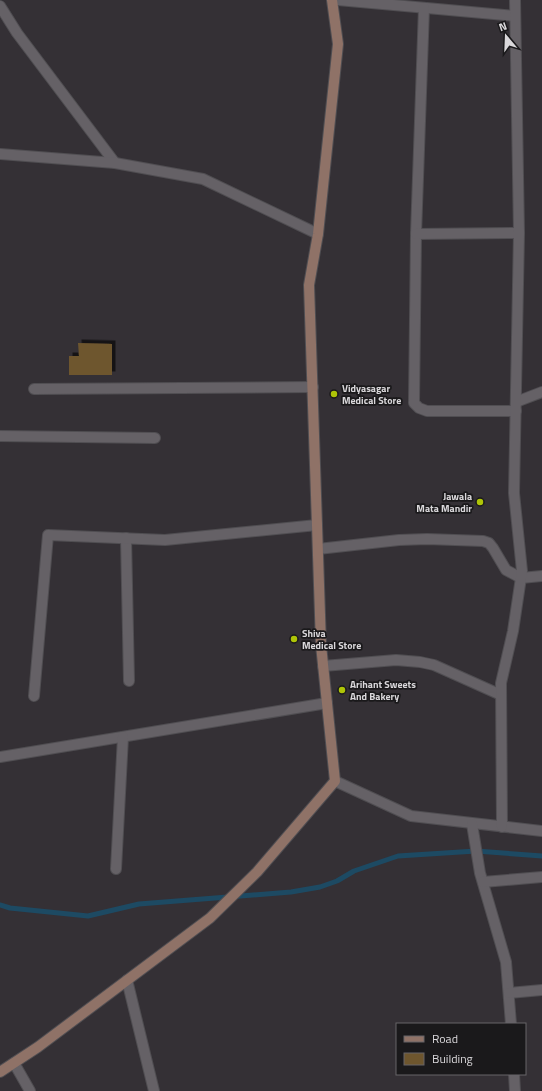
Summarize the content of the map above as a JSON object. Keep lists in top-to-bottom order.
{
  "places": [
    "Vidyasagar Medical Store",
    "Jawala Mata Mandir",
    "Shiva Medical Store",
    "Arihant Sweets And Bakery"
  ],
  "legend": ["Road", "Building"],
  "north": "top"
}
